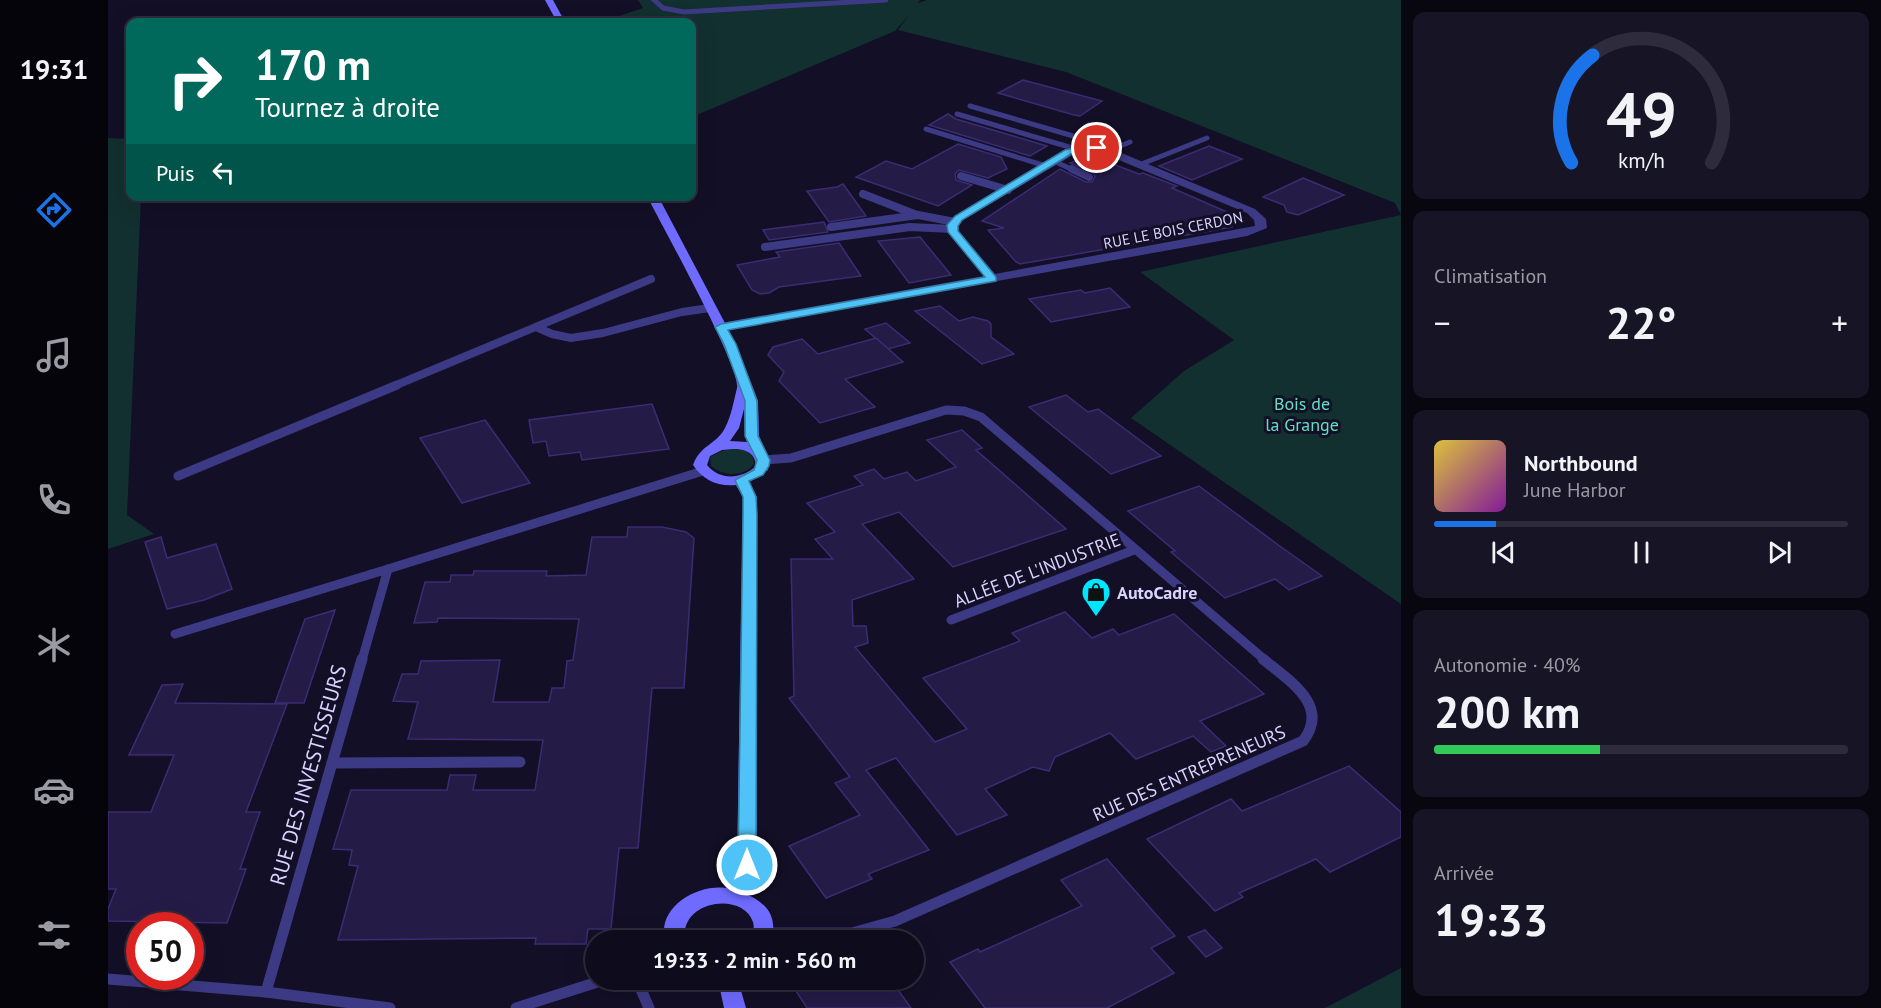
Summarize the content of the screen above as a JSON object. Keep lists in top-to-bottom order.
{
  "streets": {
    "street": ["RUE LE BOIS CERDON"],
    "lane": ["ALLÉE DE L'INDUSTRIE", "RUE DES ENTREPRENEURS", "RUE DES INVESTISSEURS"]
  },
  "crossings": [
    ["ALLÉE DE L'INDUSTRIE", "RUE DES ENTREPRENEURS"]
  ],
  "parks": ["Bois de la Grange"],
  "places": {
    "shop": ["AutoCadre"]
  },
  "page": {
    "tabs": "19:31",
    "turn": ["170 m", "Tournez à droite"],
    "then": "Puis",
    "tile": [
      "Climatisation",
      ["Autonomie · 40%", "200 km"],
      ["Arrivée", "19:33"]
    ],
    "heat": ["−", "22°", "+"],
    "song": ["Northbound", "June Harbor"],
    "limit": "50",
    "trip": "19:33 · 2 min · 560 m",
    "gauge": ["49", "km/h"]
  }
}
